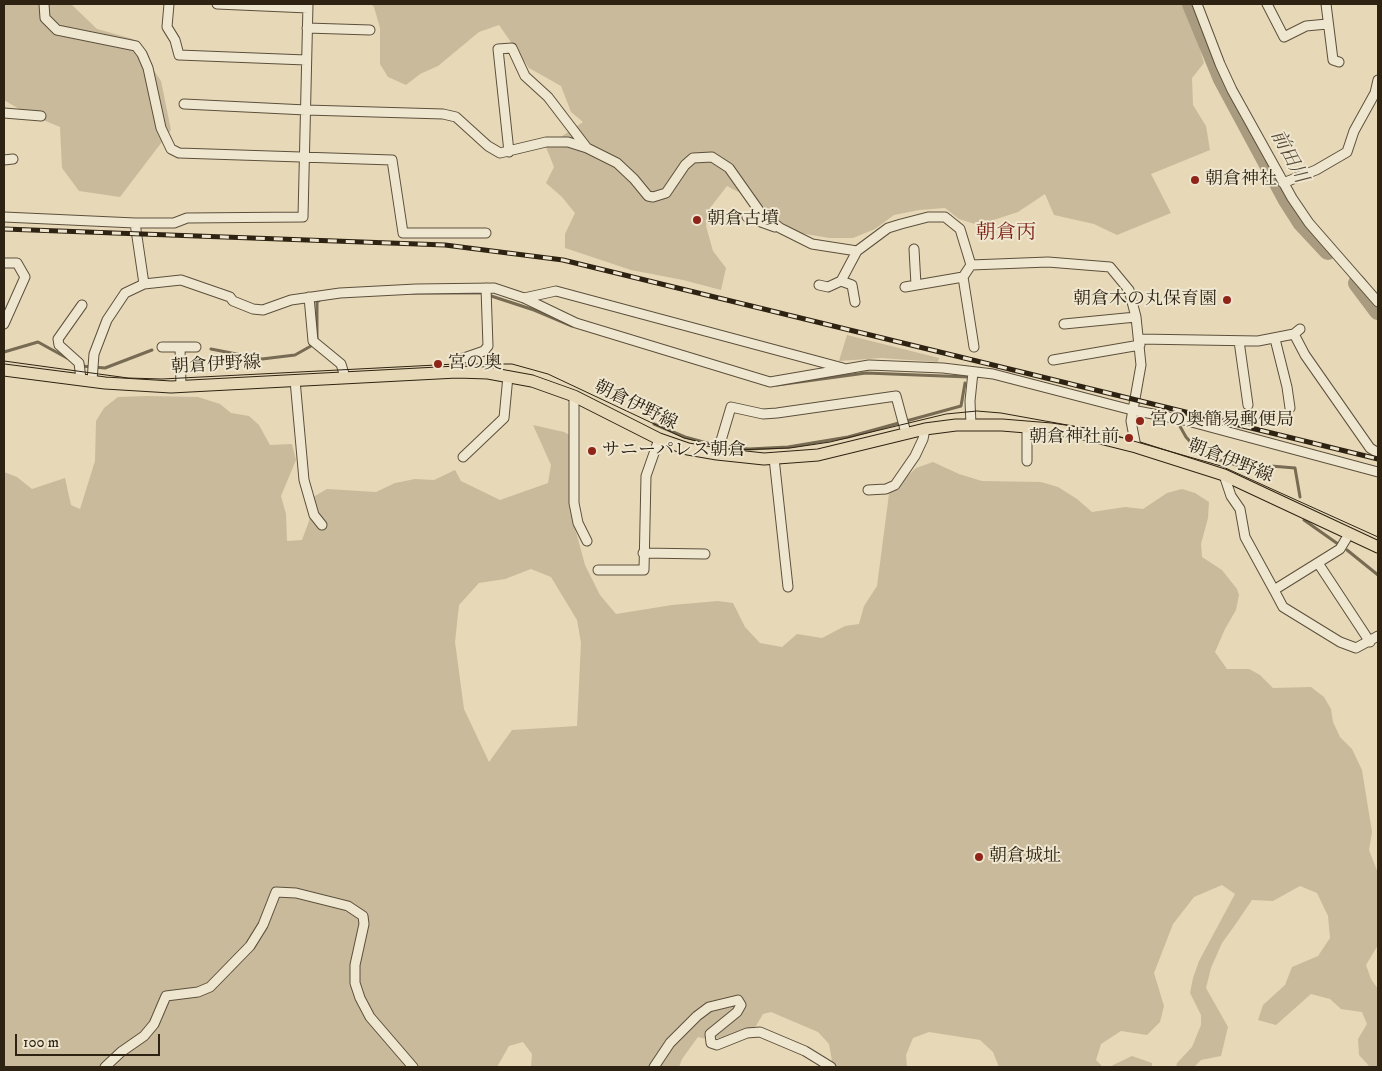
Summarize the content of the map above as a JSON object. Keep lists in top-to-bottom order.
{
  "streets": {
    "main road": ["朝倉伊野線"]
  },
  "districts": ["朝倉丙"],
  "water": ["前田川"],
  "places": [
    "朝倉神社",
    "朝倉古墳",
    "朝倉木の丸保育園",
    "宮の奥",
    "宮の奥簡易郵便局",
    "朝倉神社前",
    "サニーパレス朝倉",
    "朝倉城址"
  ],
  "scale_bar": "100 m"
}
